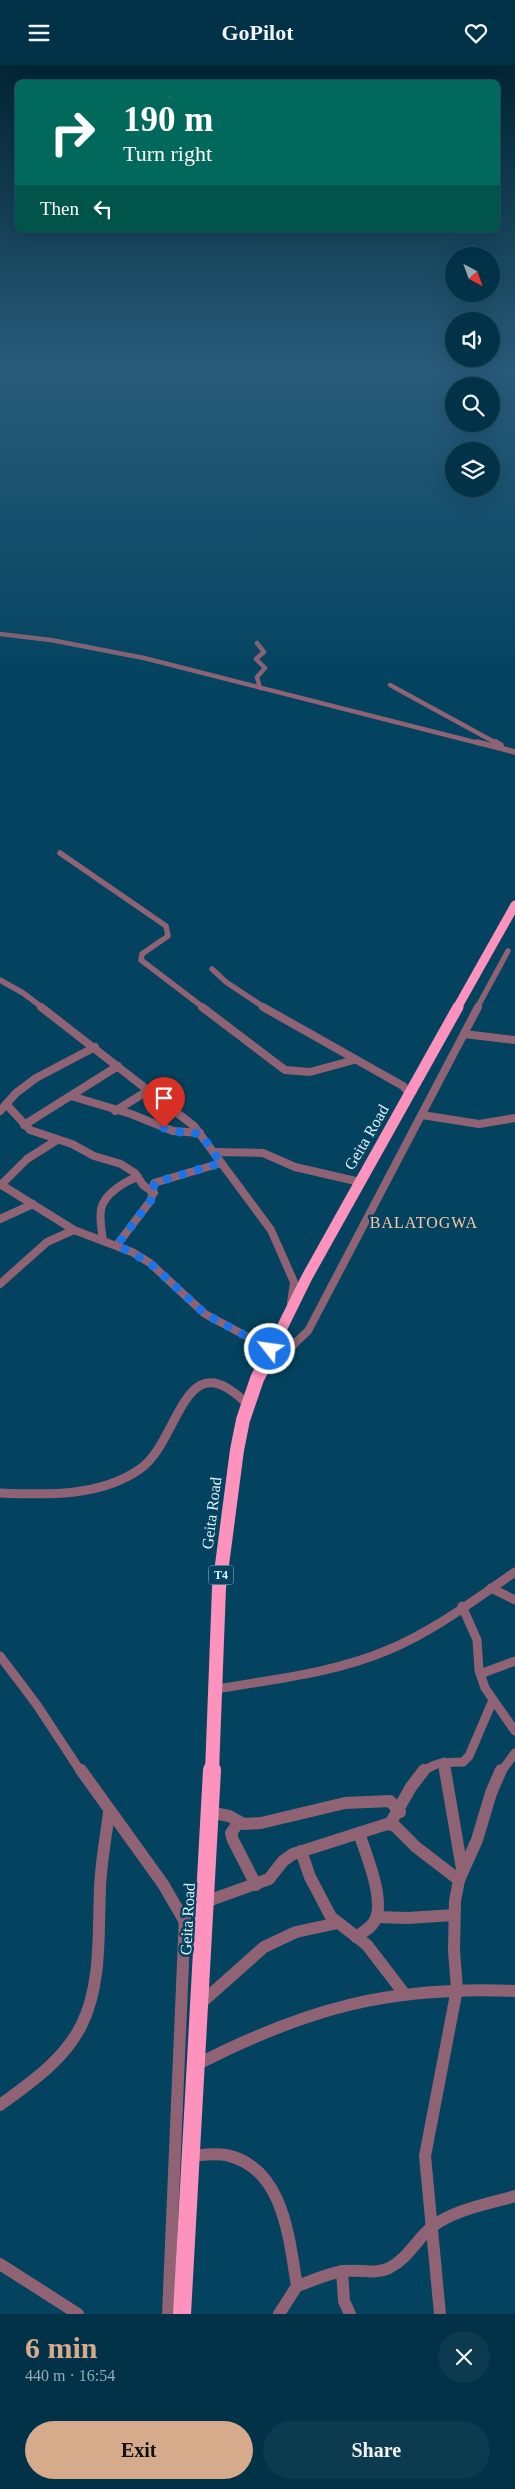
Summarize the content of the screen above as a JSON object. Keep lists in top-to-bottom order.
{
  "streets": {
    "highway": ["Geita Road", "T4"]
  },
  "districts": ["BALATOGWA"],
  "north": "bottom right",
  "page": {
    "header": "GoPilot",
    "turn": ["190 m", "Turn right"],
    "then": "Then",
    "heading": ["6 min", "440 m · 16:54"],
    "buttons": ["Exit", "Share"]
  }
}
